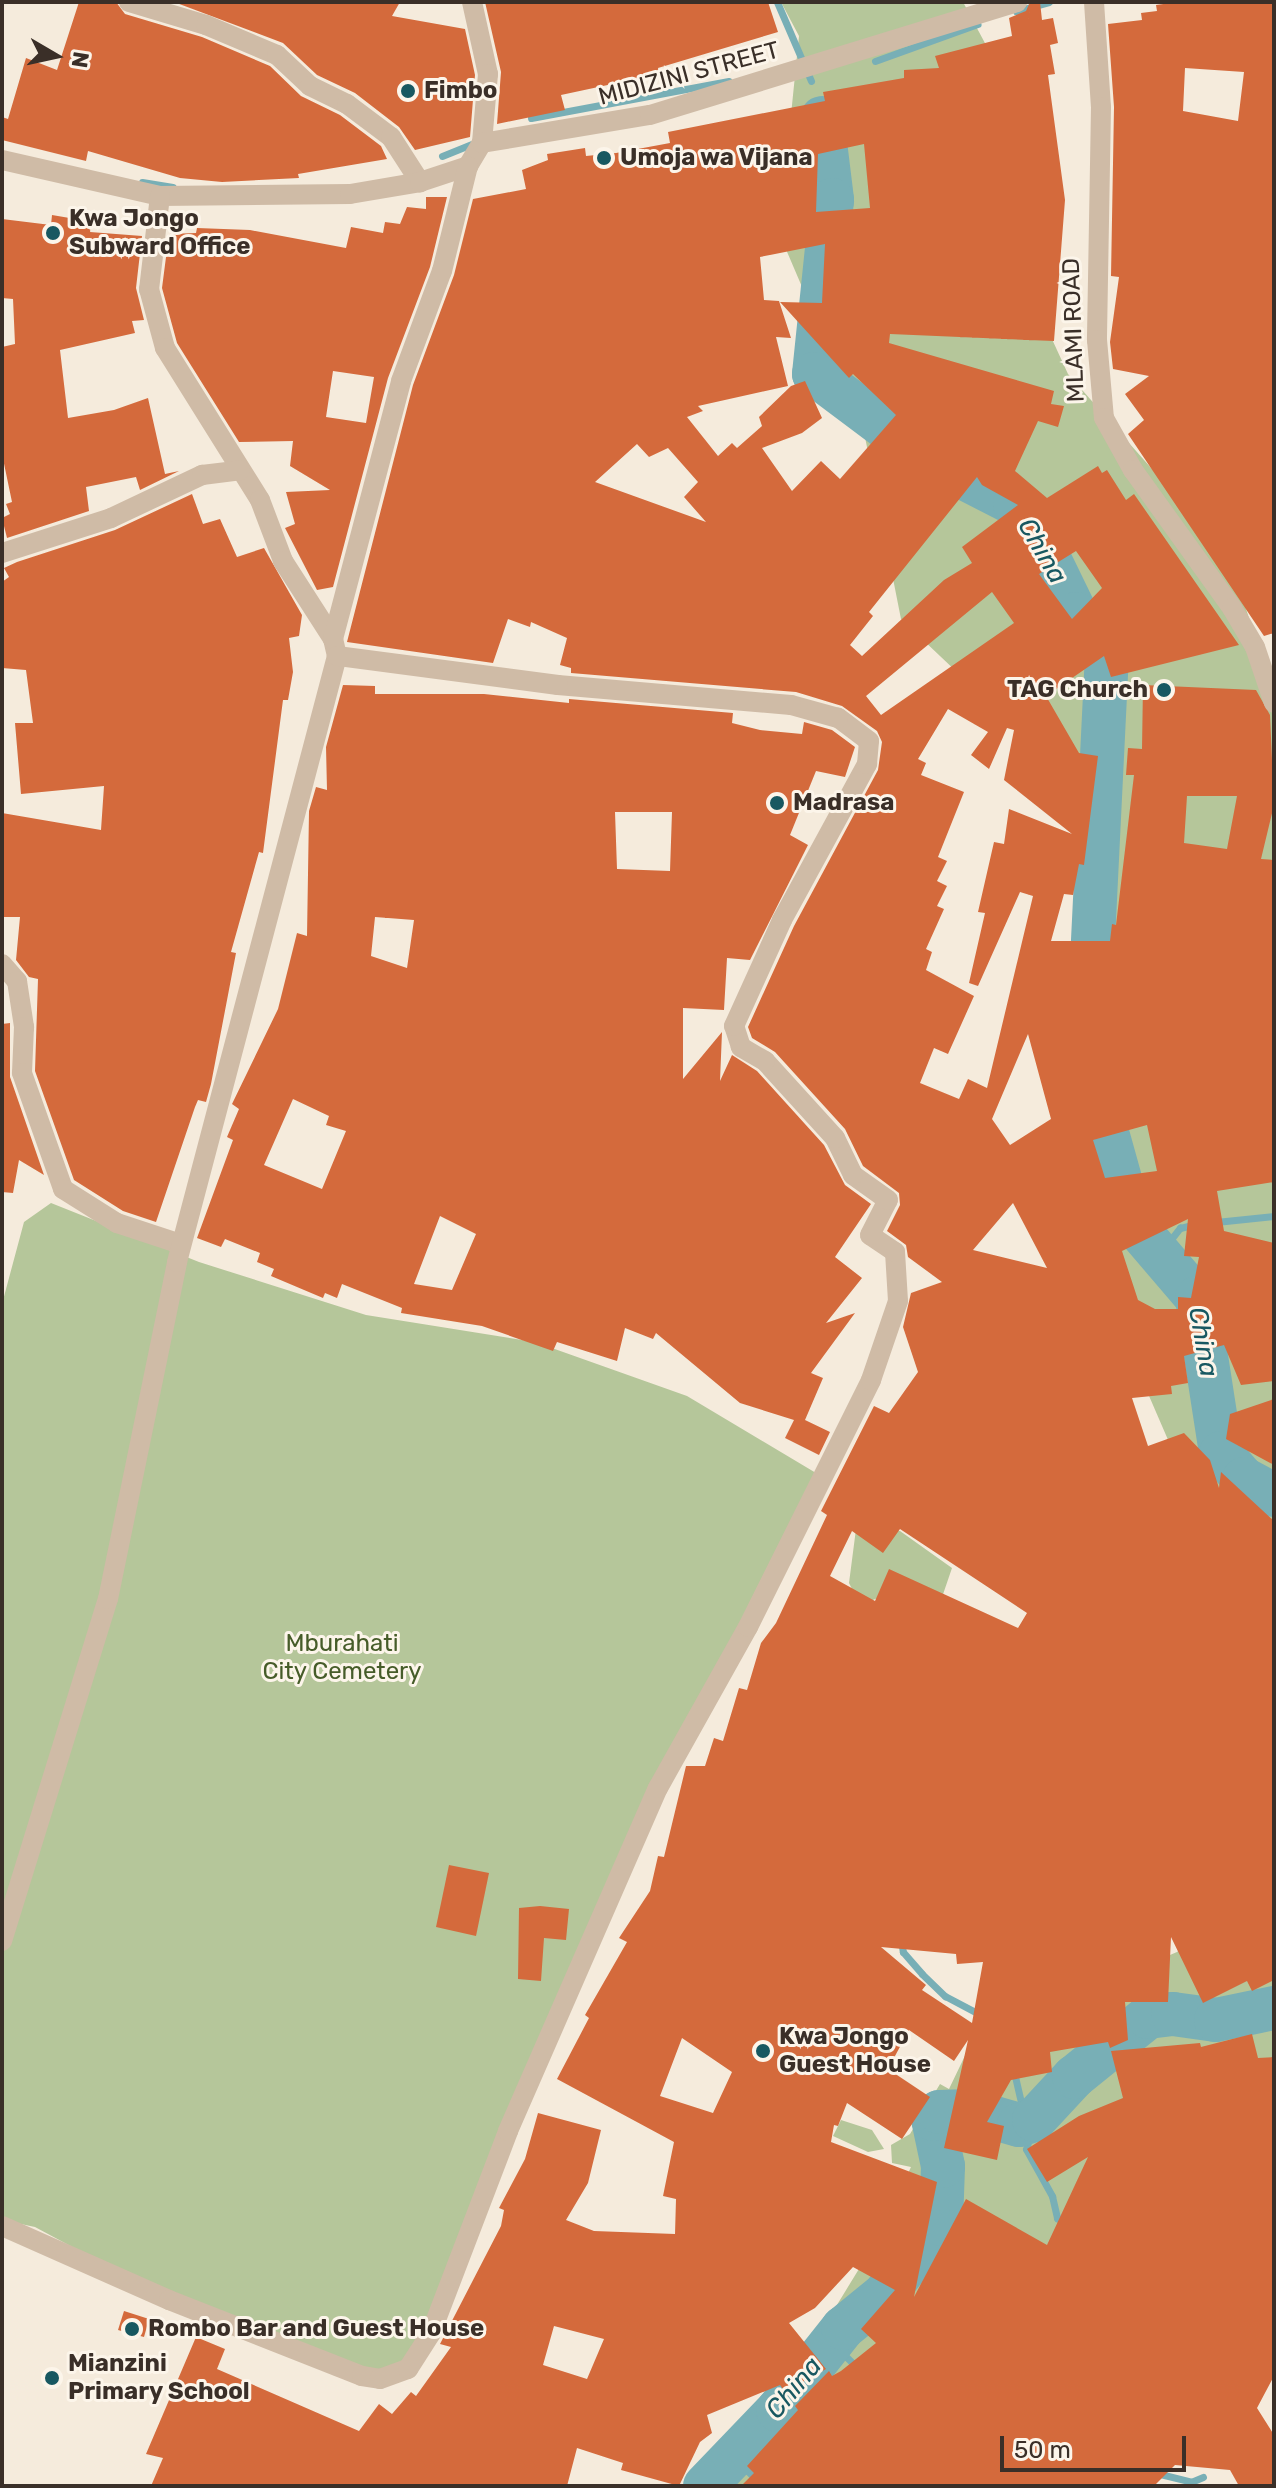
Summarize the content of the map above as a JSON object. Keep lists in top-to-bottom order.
{
  "streets": {
    "street": ["MIDIZINI STREET", "MLAMI ROAD"]
  },
  "water": ["China"],
  "parks": ["Mburahati City Cemetery"],
  "places": [
    "Fimbo",
    "Umoja wa Vijana",
    "Kwa Jongo Subward Office",
    "TAG Church",
    "Madrasa",
    "Kwa Jongo Guest House",
    "Rombo Bar and Guest House",
    "Mianzini Primary School"
  ],
  "scale_bar": "50 m",
  "north": "right"
}
